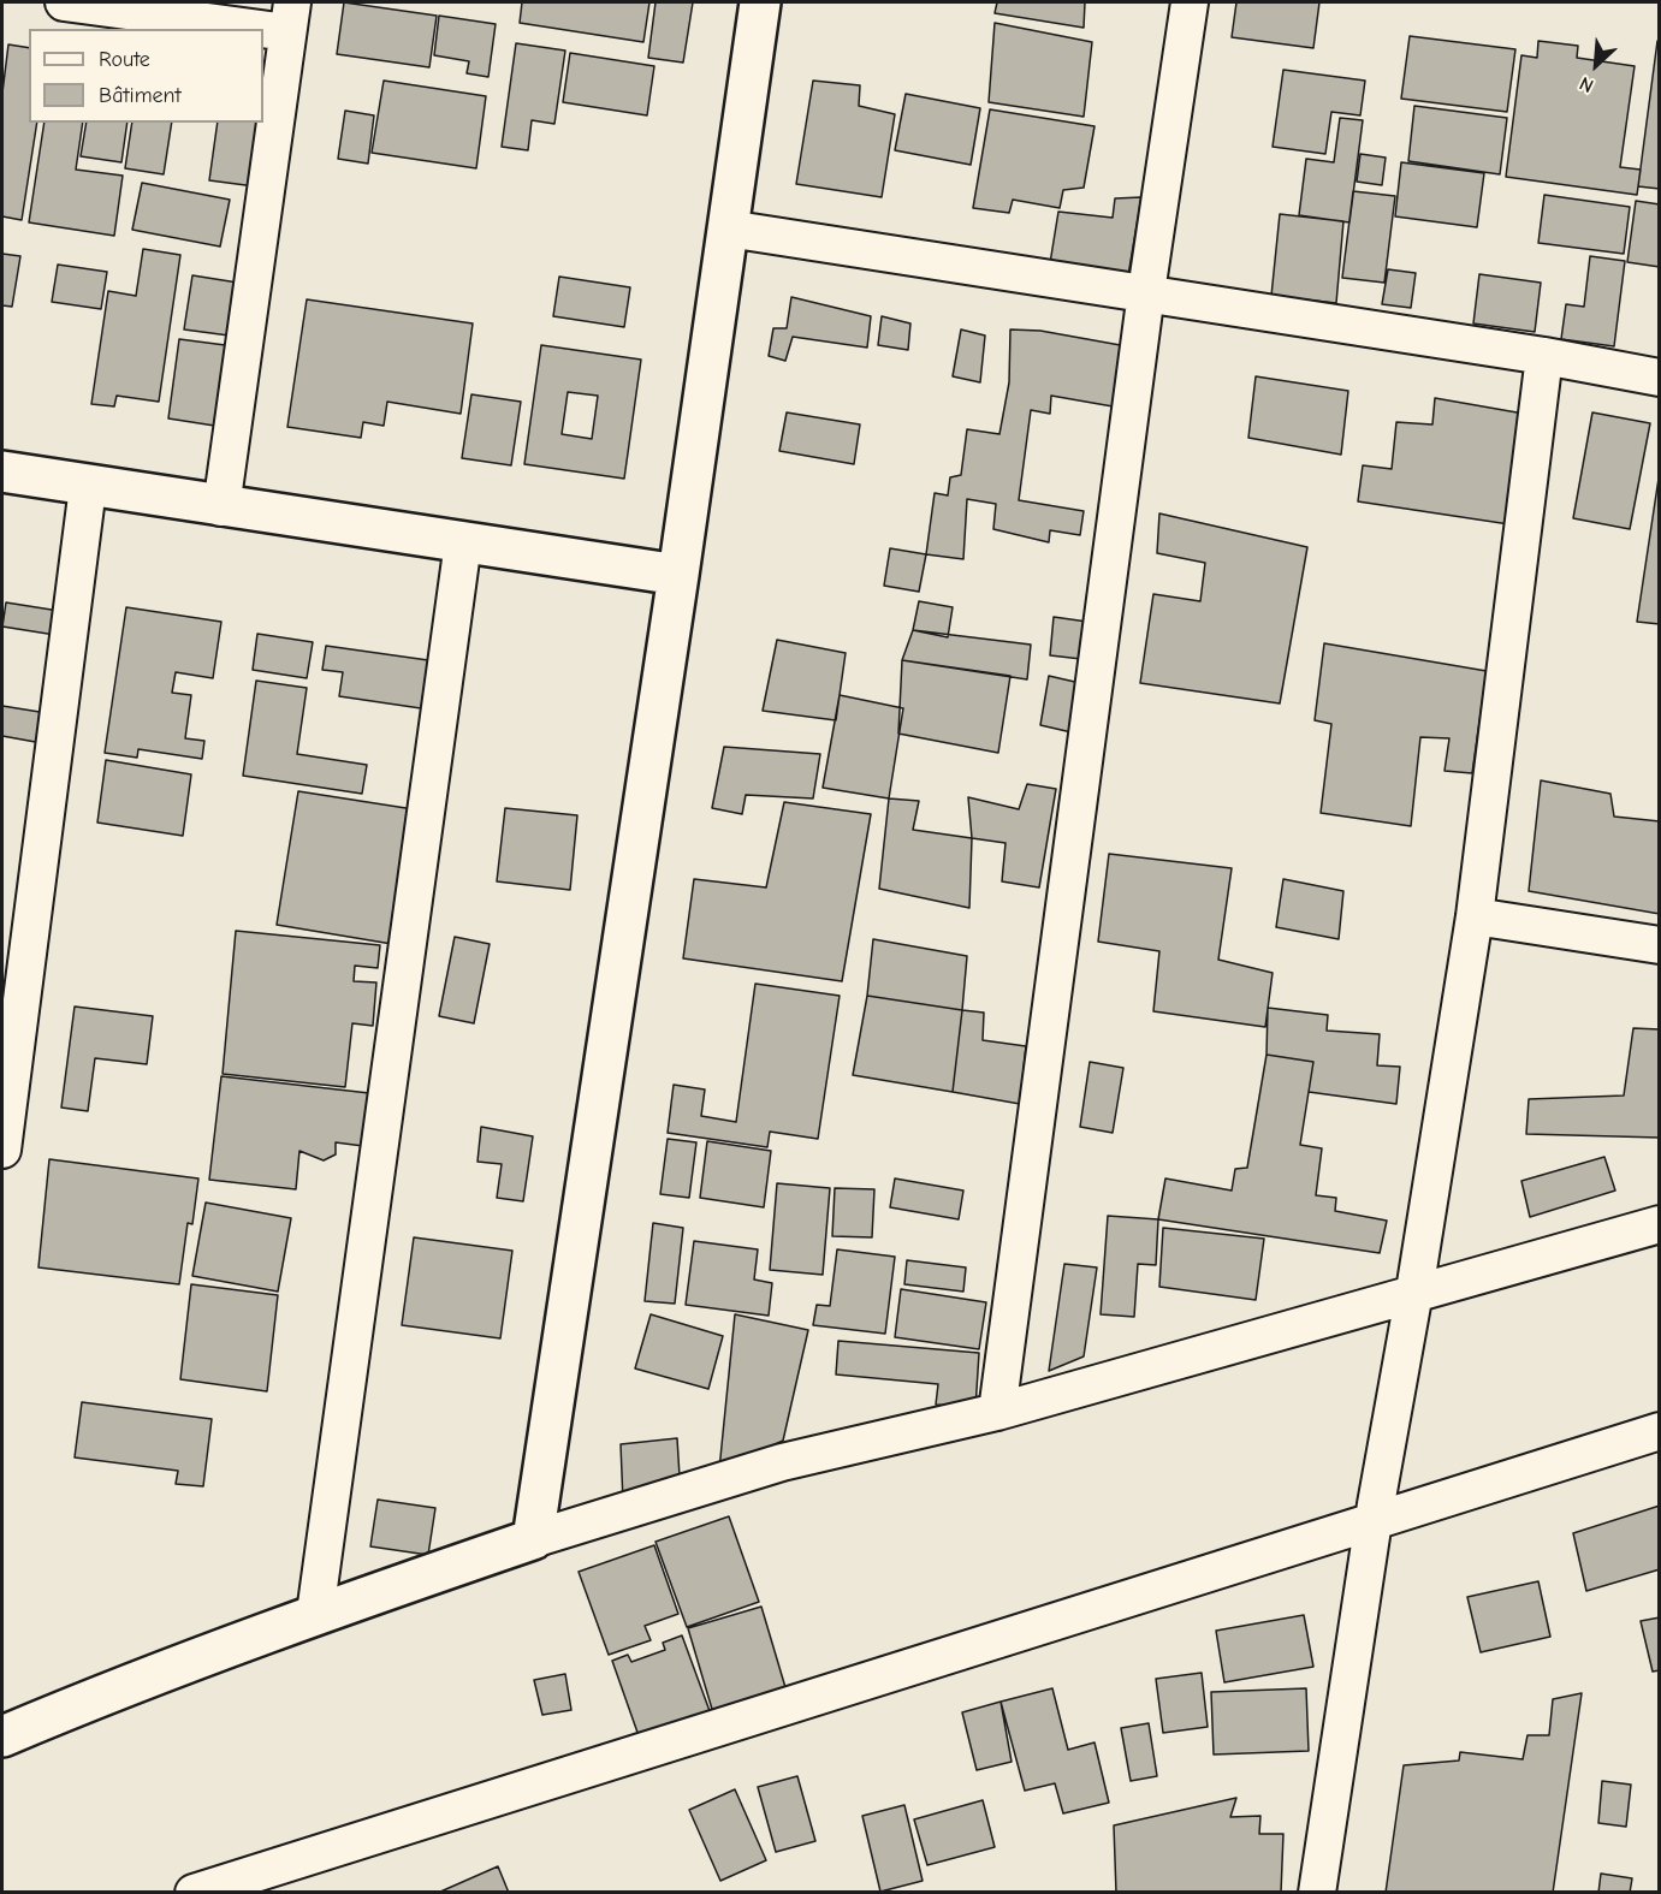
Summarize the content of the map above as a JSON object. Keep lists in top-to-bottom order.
{
  "legend": ["Route", "Bâtiment"],
  "north": "bottom left"
}
